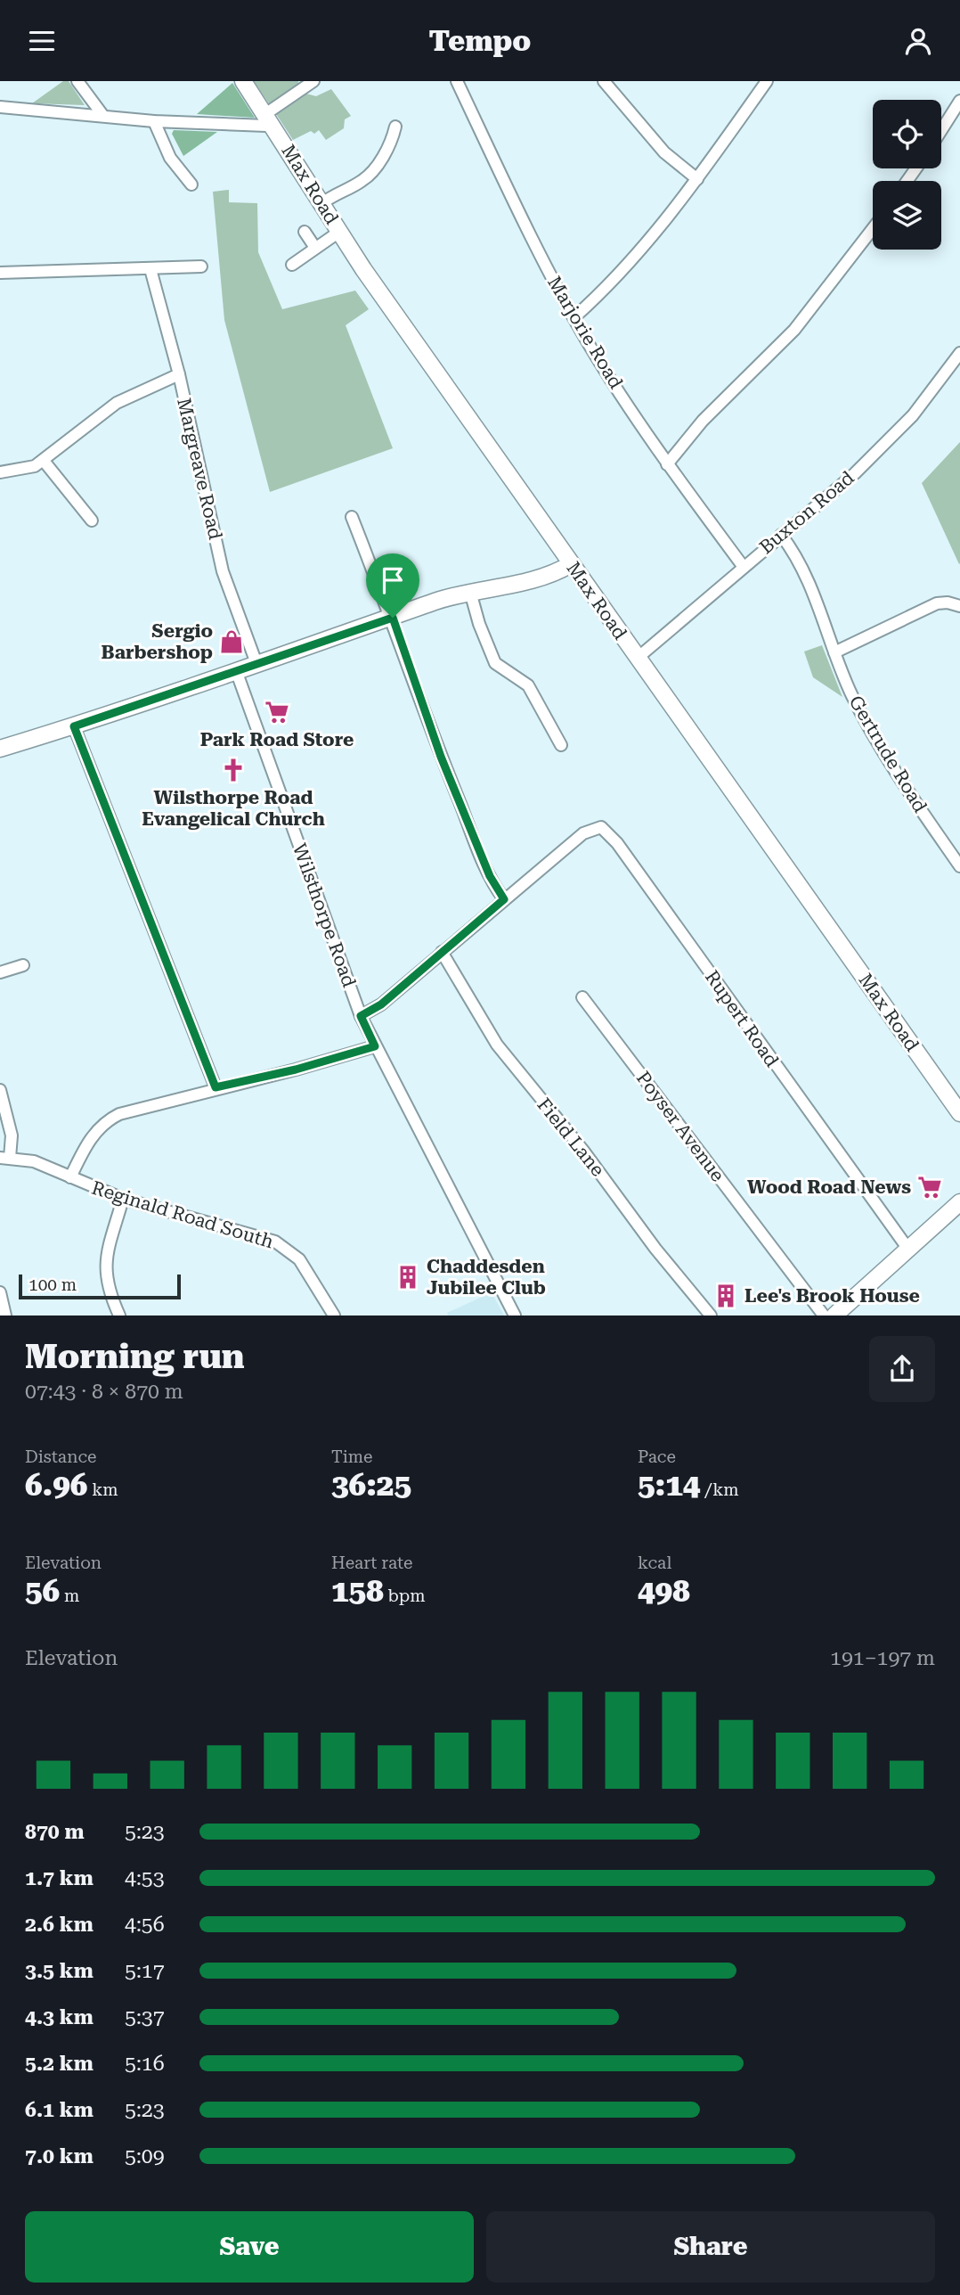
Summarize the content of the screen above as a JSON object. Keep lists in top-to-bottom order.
{
  "streets": {
    "street": [
      "Max Road",
      "Marjorie Road",
      "Margreave Road",
      "Buxton Road",
      "Gertrude Road",
      "Wilsthorpe Road",
      "Rupert Road",
      "Poyser Avenue",
      "Field Lane",
      "Reginald Road South"
    ]
  },
  "crossings": [
    ["Max Road", "Buxton Road"],
    ["Marjorie Road", "Buxton Road"],
    ["Buxton Road", "Gertrude Road"]
  ],
  "places": {
    "shop": ["Sergio Barbershop"],
    "supermarket": ["Park Road Store", "Wood Road News"],
    "church": ["Wilsthorpe Road Evangelical Church"],
    "building": ["Chaddesden Jubilee Club", "Lee's Brook House"]
  },
  "scale_bar": "100 m",
  "page": {
    "header": "Tempo",
    "scale": "100 m",
    "heading": ["Morning run", "07:43 · 8 × 870 m"],
    "stats": [
      ["Distance", "6.96 km"],
      ["Time", "36:25"],
      ["Pace", "5:14 /km"],
      ["Elevation", "56 m"],
      ["Heart rate", "158 bpm"],
      ["kcal", "498"]
    ],
    "chart": ["Elevation", "191–197 m"],
    "list": [
      {
        "name": "870 m",
        "note": "5:23"
      },
      {
        "name": "1.7 km",
        "note": "4:53"
      },
      {
        "name": "2.6 km",
        "note": "4:56"
      },
      {
        "name": "3.5 km",
        "note": "5:17"
      },
      {
        "name": "4.3 km",
        "note": "5:37"
      },
      {
        "name": "5.2 km",
        "note": "5:16"
      },
      {
        "name": "6.1 km",
        "note": "5:23"
      },
      {
        "name": "7.0 km",
        "note": "5:09"
      }
    ],
    "buttons": ["Save", "Share"]
  }
}
